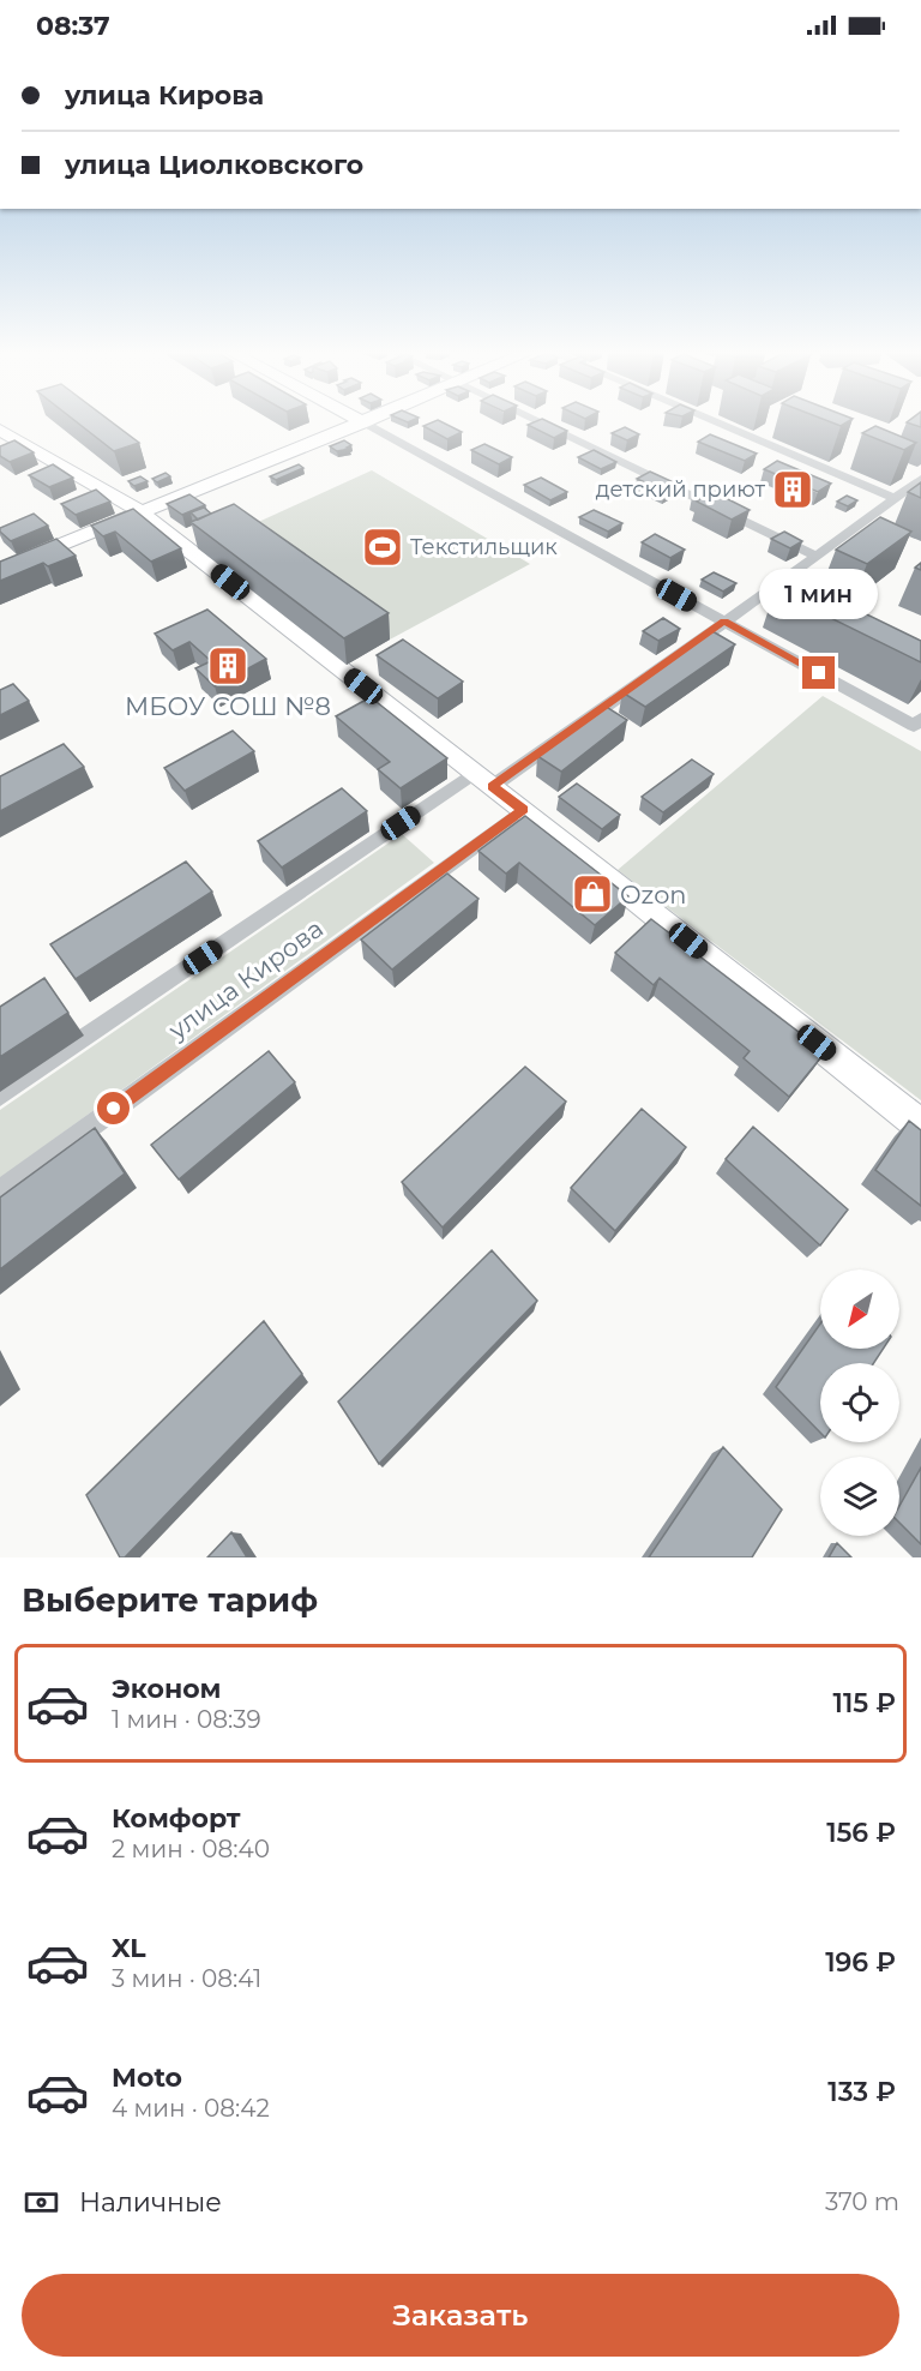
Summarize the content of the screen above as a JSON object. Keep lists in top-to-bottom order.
{
  "streets": {
    "street": ["улица Кирова"]
  },
  "places": {
    "building": ["детский приют", "МБОУ СОШ №8"],
    "sports": ["Текстильщик"],
    "shop": ["Ozon"]
  },
  "north": "bottom left",
  "page": {
    "status": "08:37",
    "banner": ["улица Кирова", "улица Циолковского"],
    "bubble": "1 мин",
    "heading": "Выберите тариф",
    "list": [
      {
        "name": "Эконом",
        "note": "1 мин · 08:39",
        "value": "115 ₽"
      },
      {
        "name": "Комфорт",
        "note": "2 мин · 08:40",
        "value": "156 ₽"
      },
      {
        "name": "XL",
        "note": "3 мин · 08:41",
        "value": "196 ₽"
      },
      {
        "name": "Moto",
        "note": "4 мин · 08:42",
        "value": "133 ₽"
      }
    ],
    "pay": ["Наличные", "370 m"],
    "buttons": "Заказать"
  }
}
